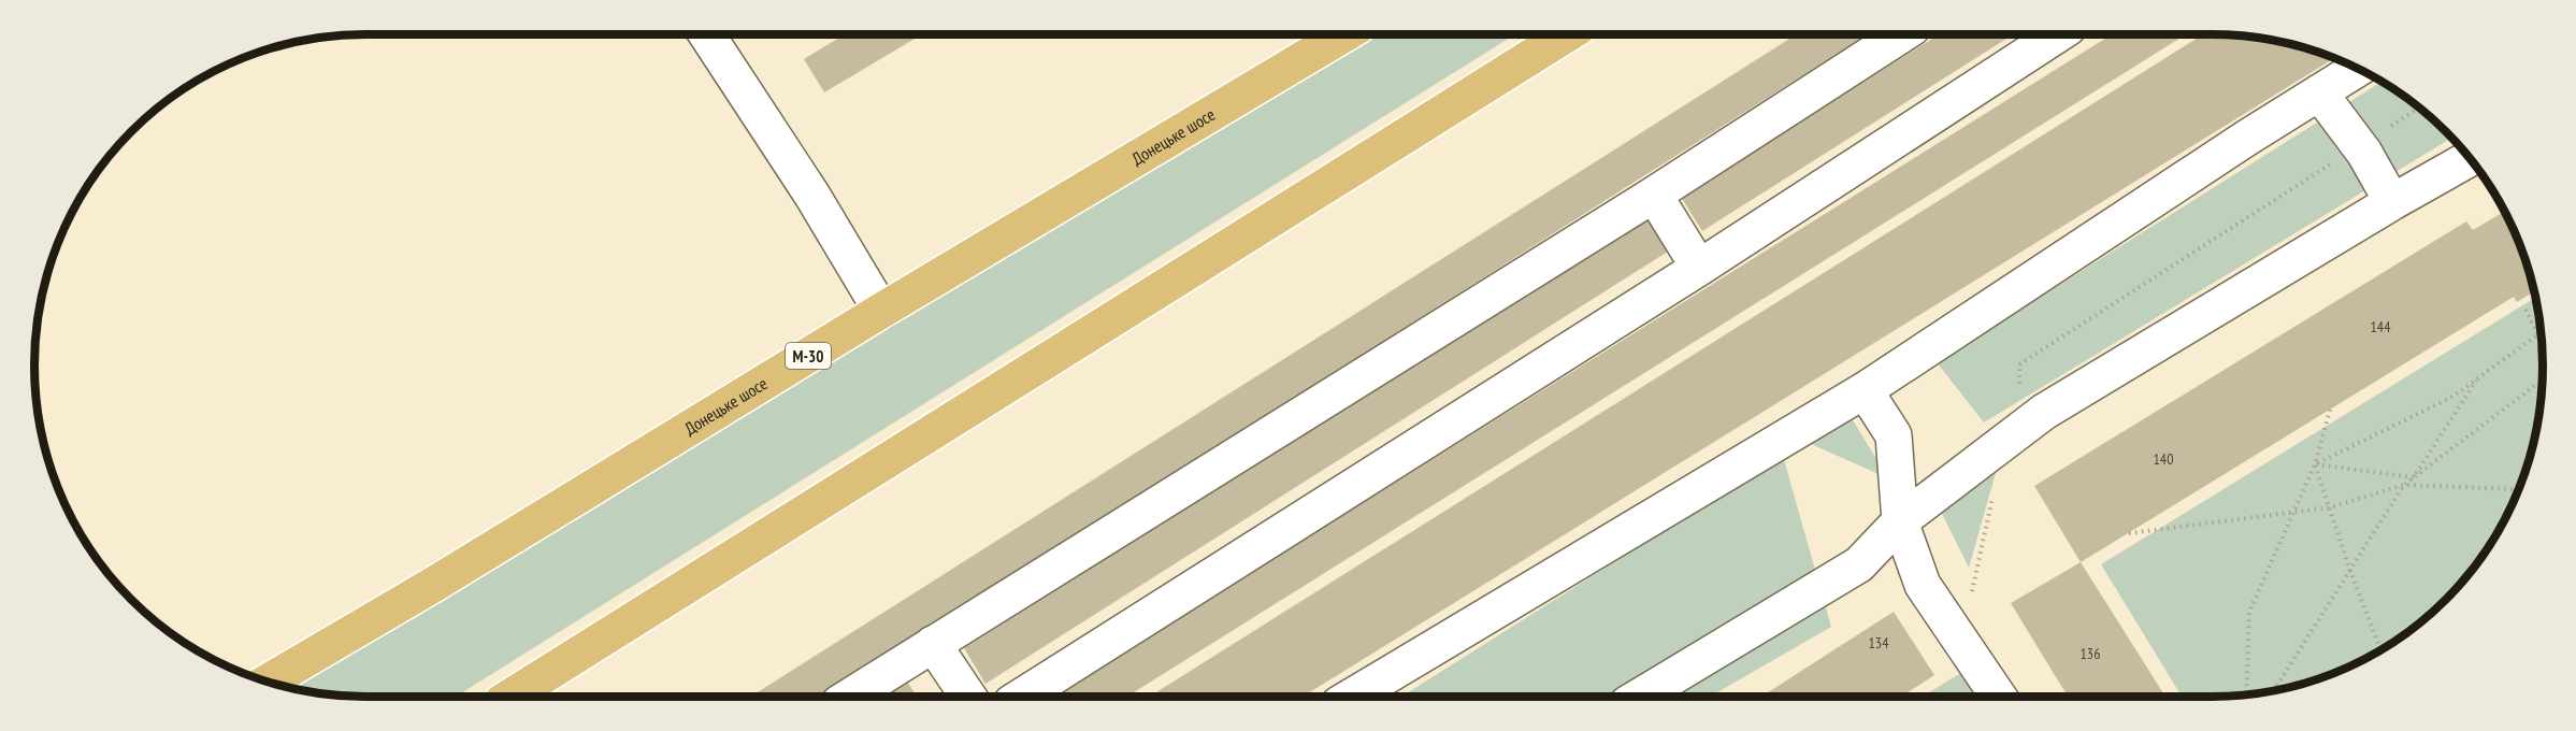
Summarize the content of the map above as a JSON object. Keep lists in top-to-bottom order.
{
  "streets": {
    "highway": ["Донецьке шосе", "М-30"]
  },
  "house_numbers": [
    "144",
    "140",
    "134",
    "136"
  ]
}
